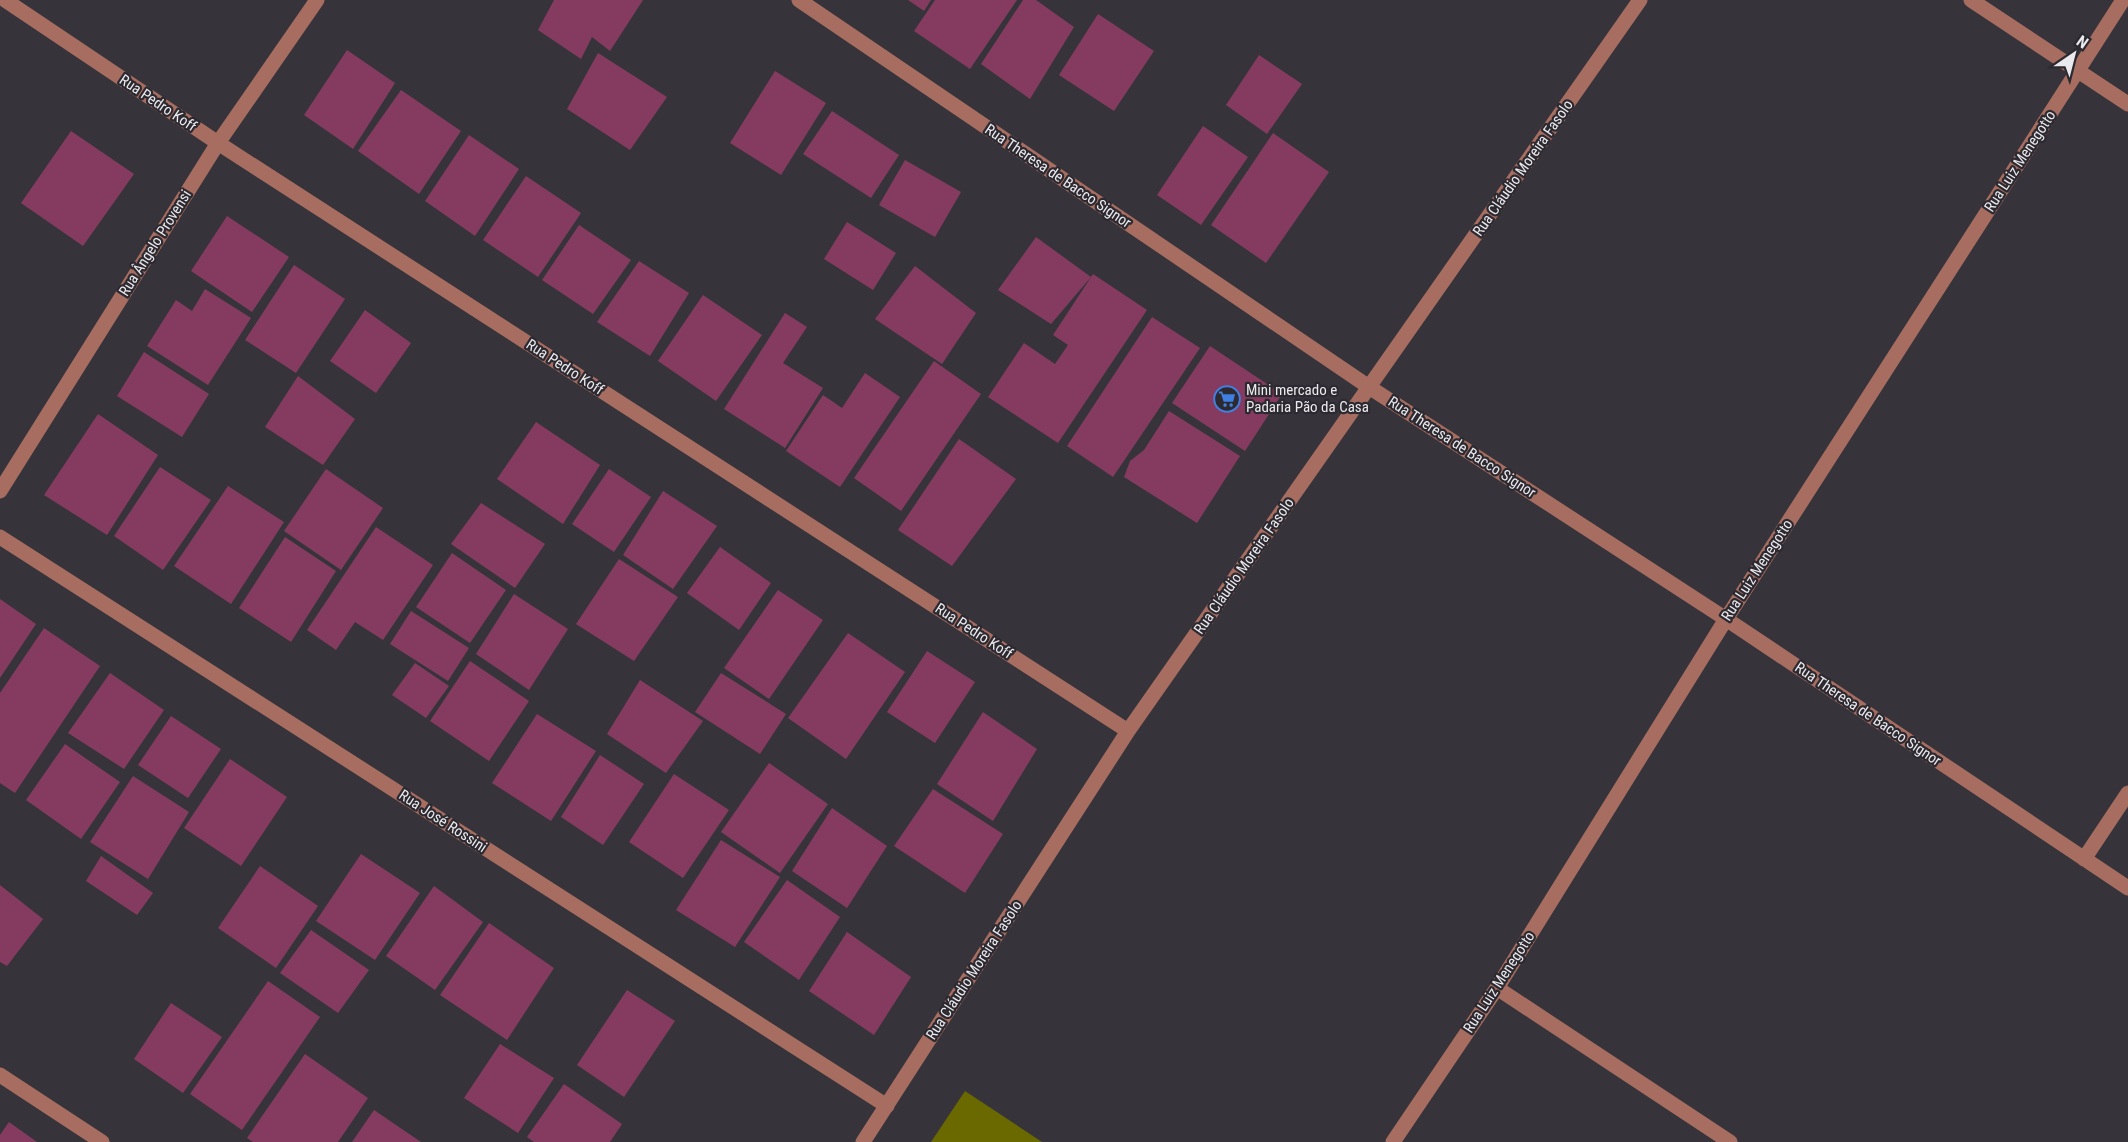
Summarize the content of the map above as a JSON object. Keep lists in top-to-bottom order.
{
  "streets": {
    "street": [
      "Rua Pedro Koff",
      "Rua Luiz Menegotto",
      "Rua Cláudio Moreira Fasolo",
      "Rua Theresa de Bacco Signor",
      "Rua Ângelo Provensi",
      "Rua José Rossini"
    ]
  },
  "crossings": [
    ["Rua Pedro Koff", "Rua Cláudio Moreira Fasolo"],
    ["Rua Pedro Koff", "Rua Ângelo Provensi"],
    ["Rua Luiz Menegotto", "Rua Theresa de Bacco Signor"],
    ["Rua Cláudio Moreira Fasolo", "Rua Theresa de Bacco Signor"],
    ["Rua Cláudio Moreira Fasolo", "Rua José Rossini"]
  ],
  "places": {
    "supermarket": ["Mini mercado e Padaria Pão da Casa"]
  },
  "north": "top right"
}
